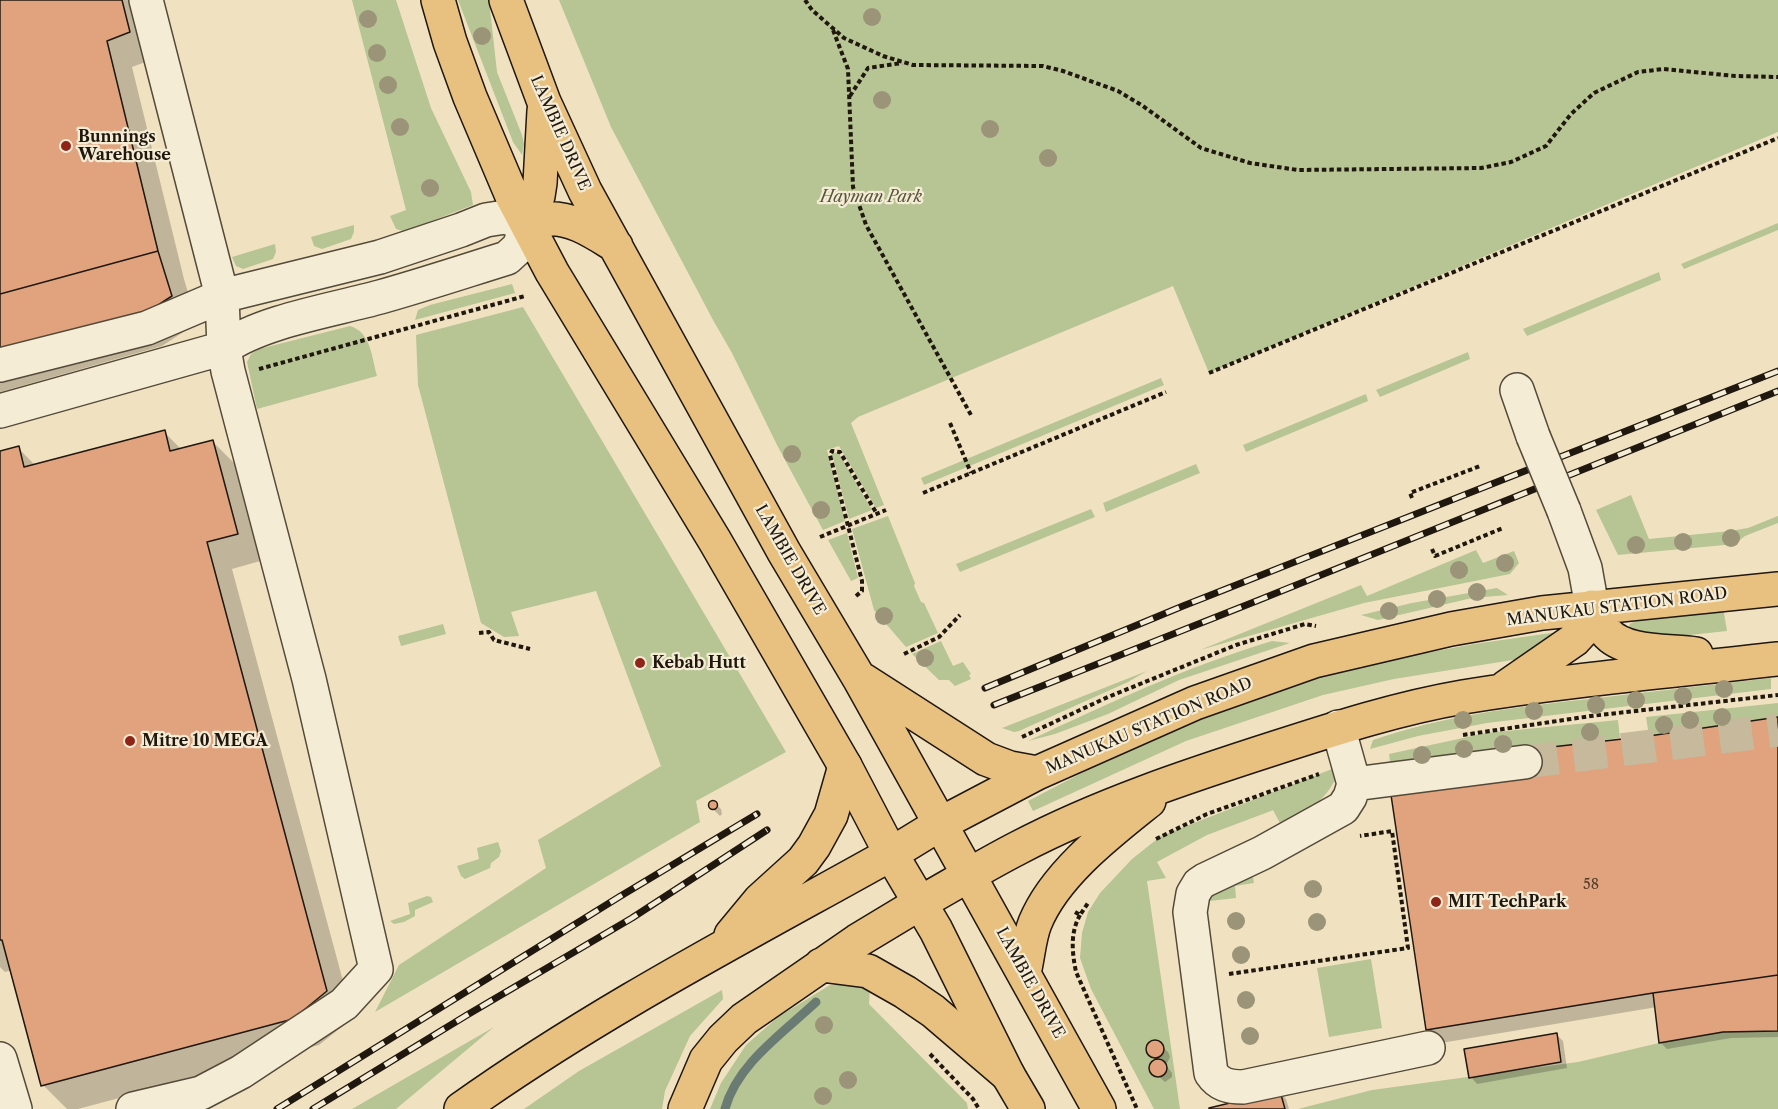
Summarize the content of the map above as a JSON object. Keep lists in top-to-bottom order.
{
  "streets": {
    "main road": ["LAMBIE DRIVE", "MANUKAU STATION ROAD"]
  },
  "crossings": [
    ["LAMBIE DRIVE", "MANUKAU STATION ROAD"]
  ],
  "parks": ["Hayman Park"],
  "places": [
    "Bunnings Warehouse",
    "Kebab Hutt",
    "Mitre 10 MEGA",
    "MIT TechPark"
  ],
  "house_numbers": ["58"]
}
